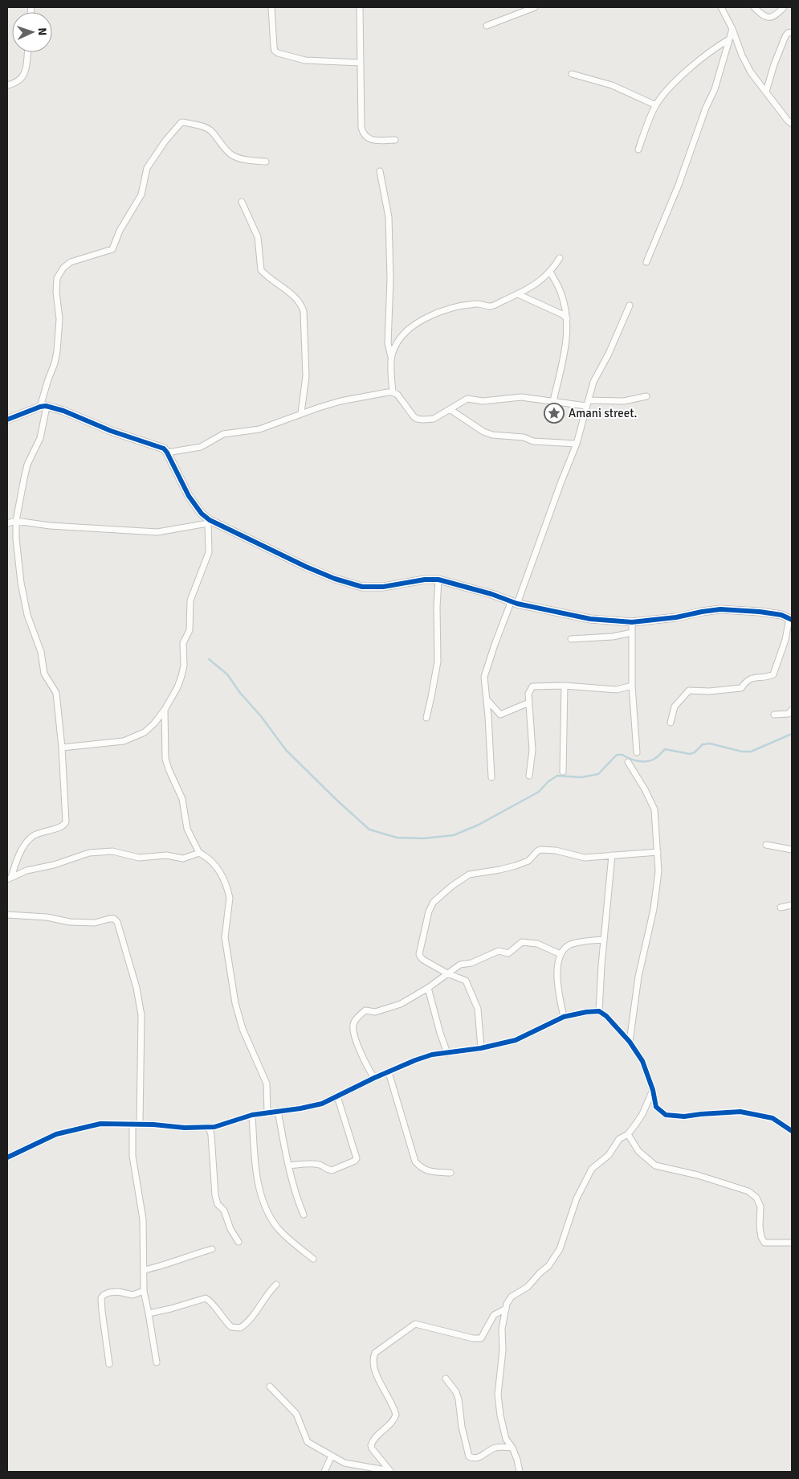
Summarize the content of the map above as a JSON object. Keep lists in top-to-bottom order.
{
  "places": {
    "place": ["Amani street."]
  },
  "north": "right"
}
